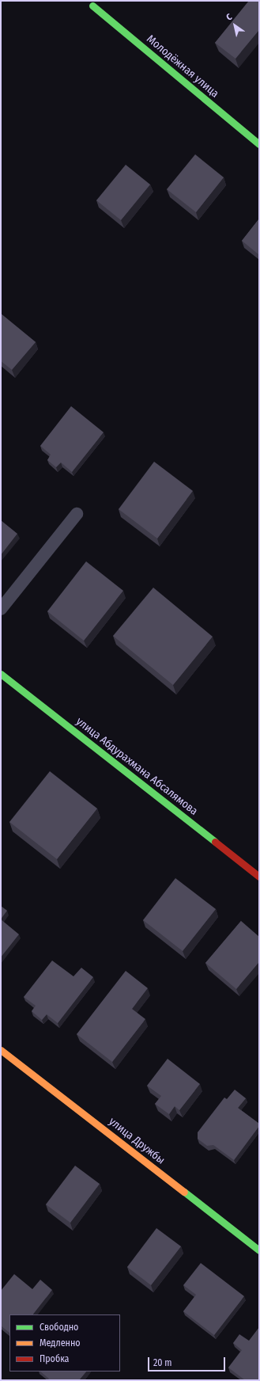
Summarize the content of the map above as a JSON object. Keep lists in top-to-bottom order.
{
  "streets": {
    "street": ["Молодёжная улица", "улица Абдурахмана Абсалямова", "улица Дружбы"]
  },
  "legend": ["Свободно", "Медленно", "Пробка"],
  "scale_bar": "20 m",
  "north": "top left"
}
